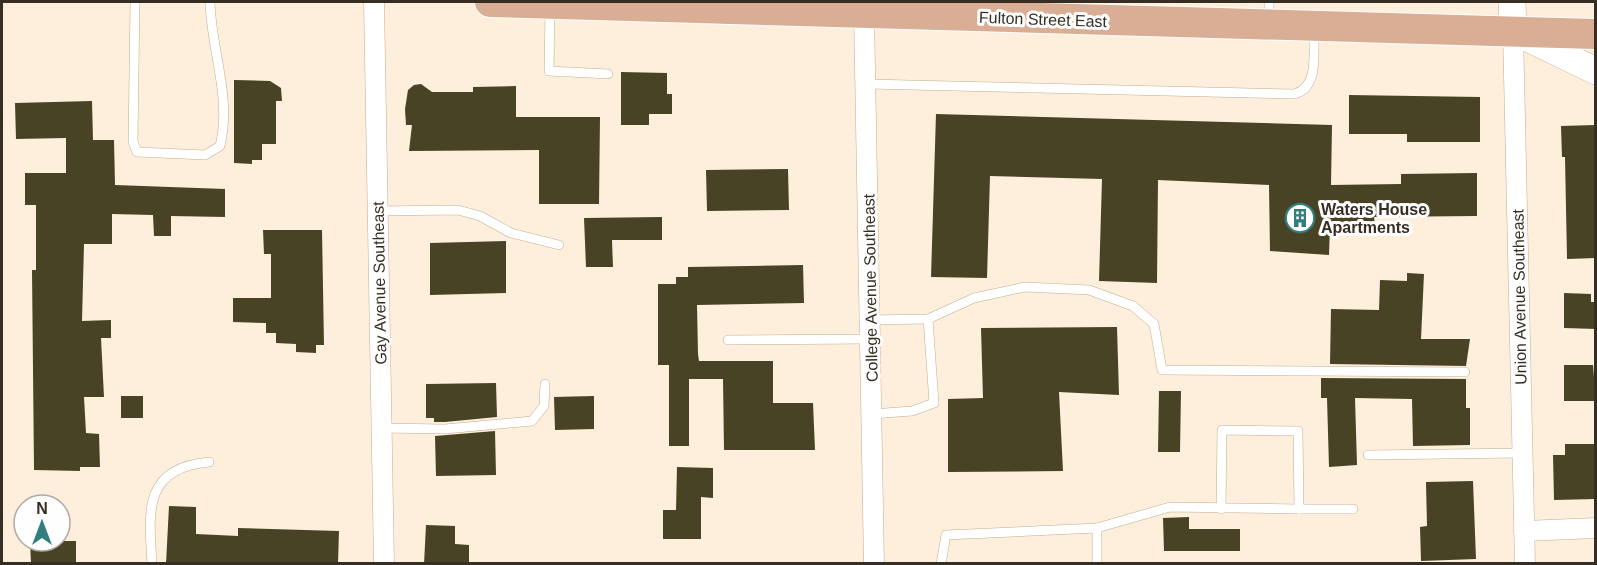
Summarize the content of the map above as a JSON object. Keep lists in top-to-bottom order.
{
  "streets": {
    "main road": ["Fulton Street East"],
    "street": ["Gay Avenue Southeast", "College Avenue Southeast", "Union Avenue Southeast"]
  },
  "crossings": [
    ["Fulton Street East", "College Avenue Southeast"],
    ["Fulton Street East", "Union Avenue Southeast"]
  ],
  "places": {
    "building": ["Waters House Apartments"]
  },
  "north": "top"
}
